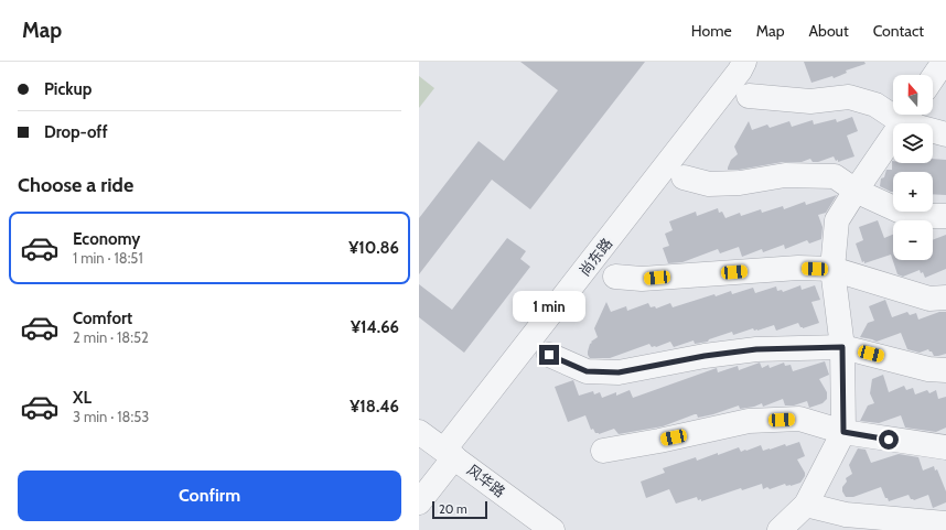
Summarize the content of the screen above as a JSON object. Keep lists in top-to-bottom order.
{
  "streets": {
    "street": ["尚东路", "风华路"]
  },
  "crossings": [
    ["尚东路", "风华路"]
  ],
  "scale_bar": "20 m",
  "north": "top",
  "page": {
    "header": "Map",
    "nav": [
      "Home",
      "Map",
      "About",
      "Contact"
    ],
    "banner": ["Pickup", "Drop-off"],
    "map_buttons": ["+", "−"],
    "heading": "Choose a ride",
    "list": [
      {
        "name": "Economy",
        "note": "1 min · 18:51",
        "value": "¥10.86"
      },
      {
        "name": "Comfort",
        "note": "2 min · 18:52",
        "value": "¥14.66"
      },
      {
        "name": "XL",
        "note": "3 min · 18:53",
        "value": "¥18.46"
      }
    ],
    "bubble": "1 min",
    "buttons": "Confirm",
    "scale": "20 m"
  }
}
